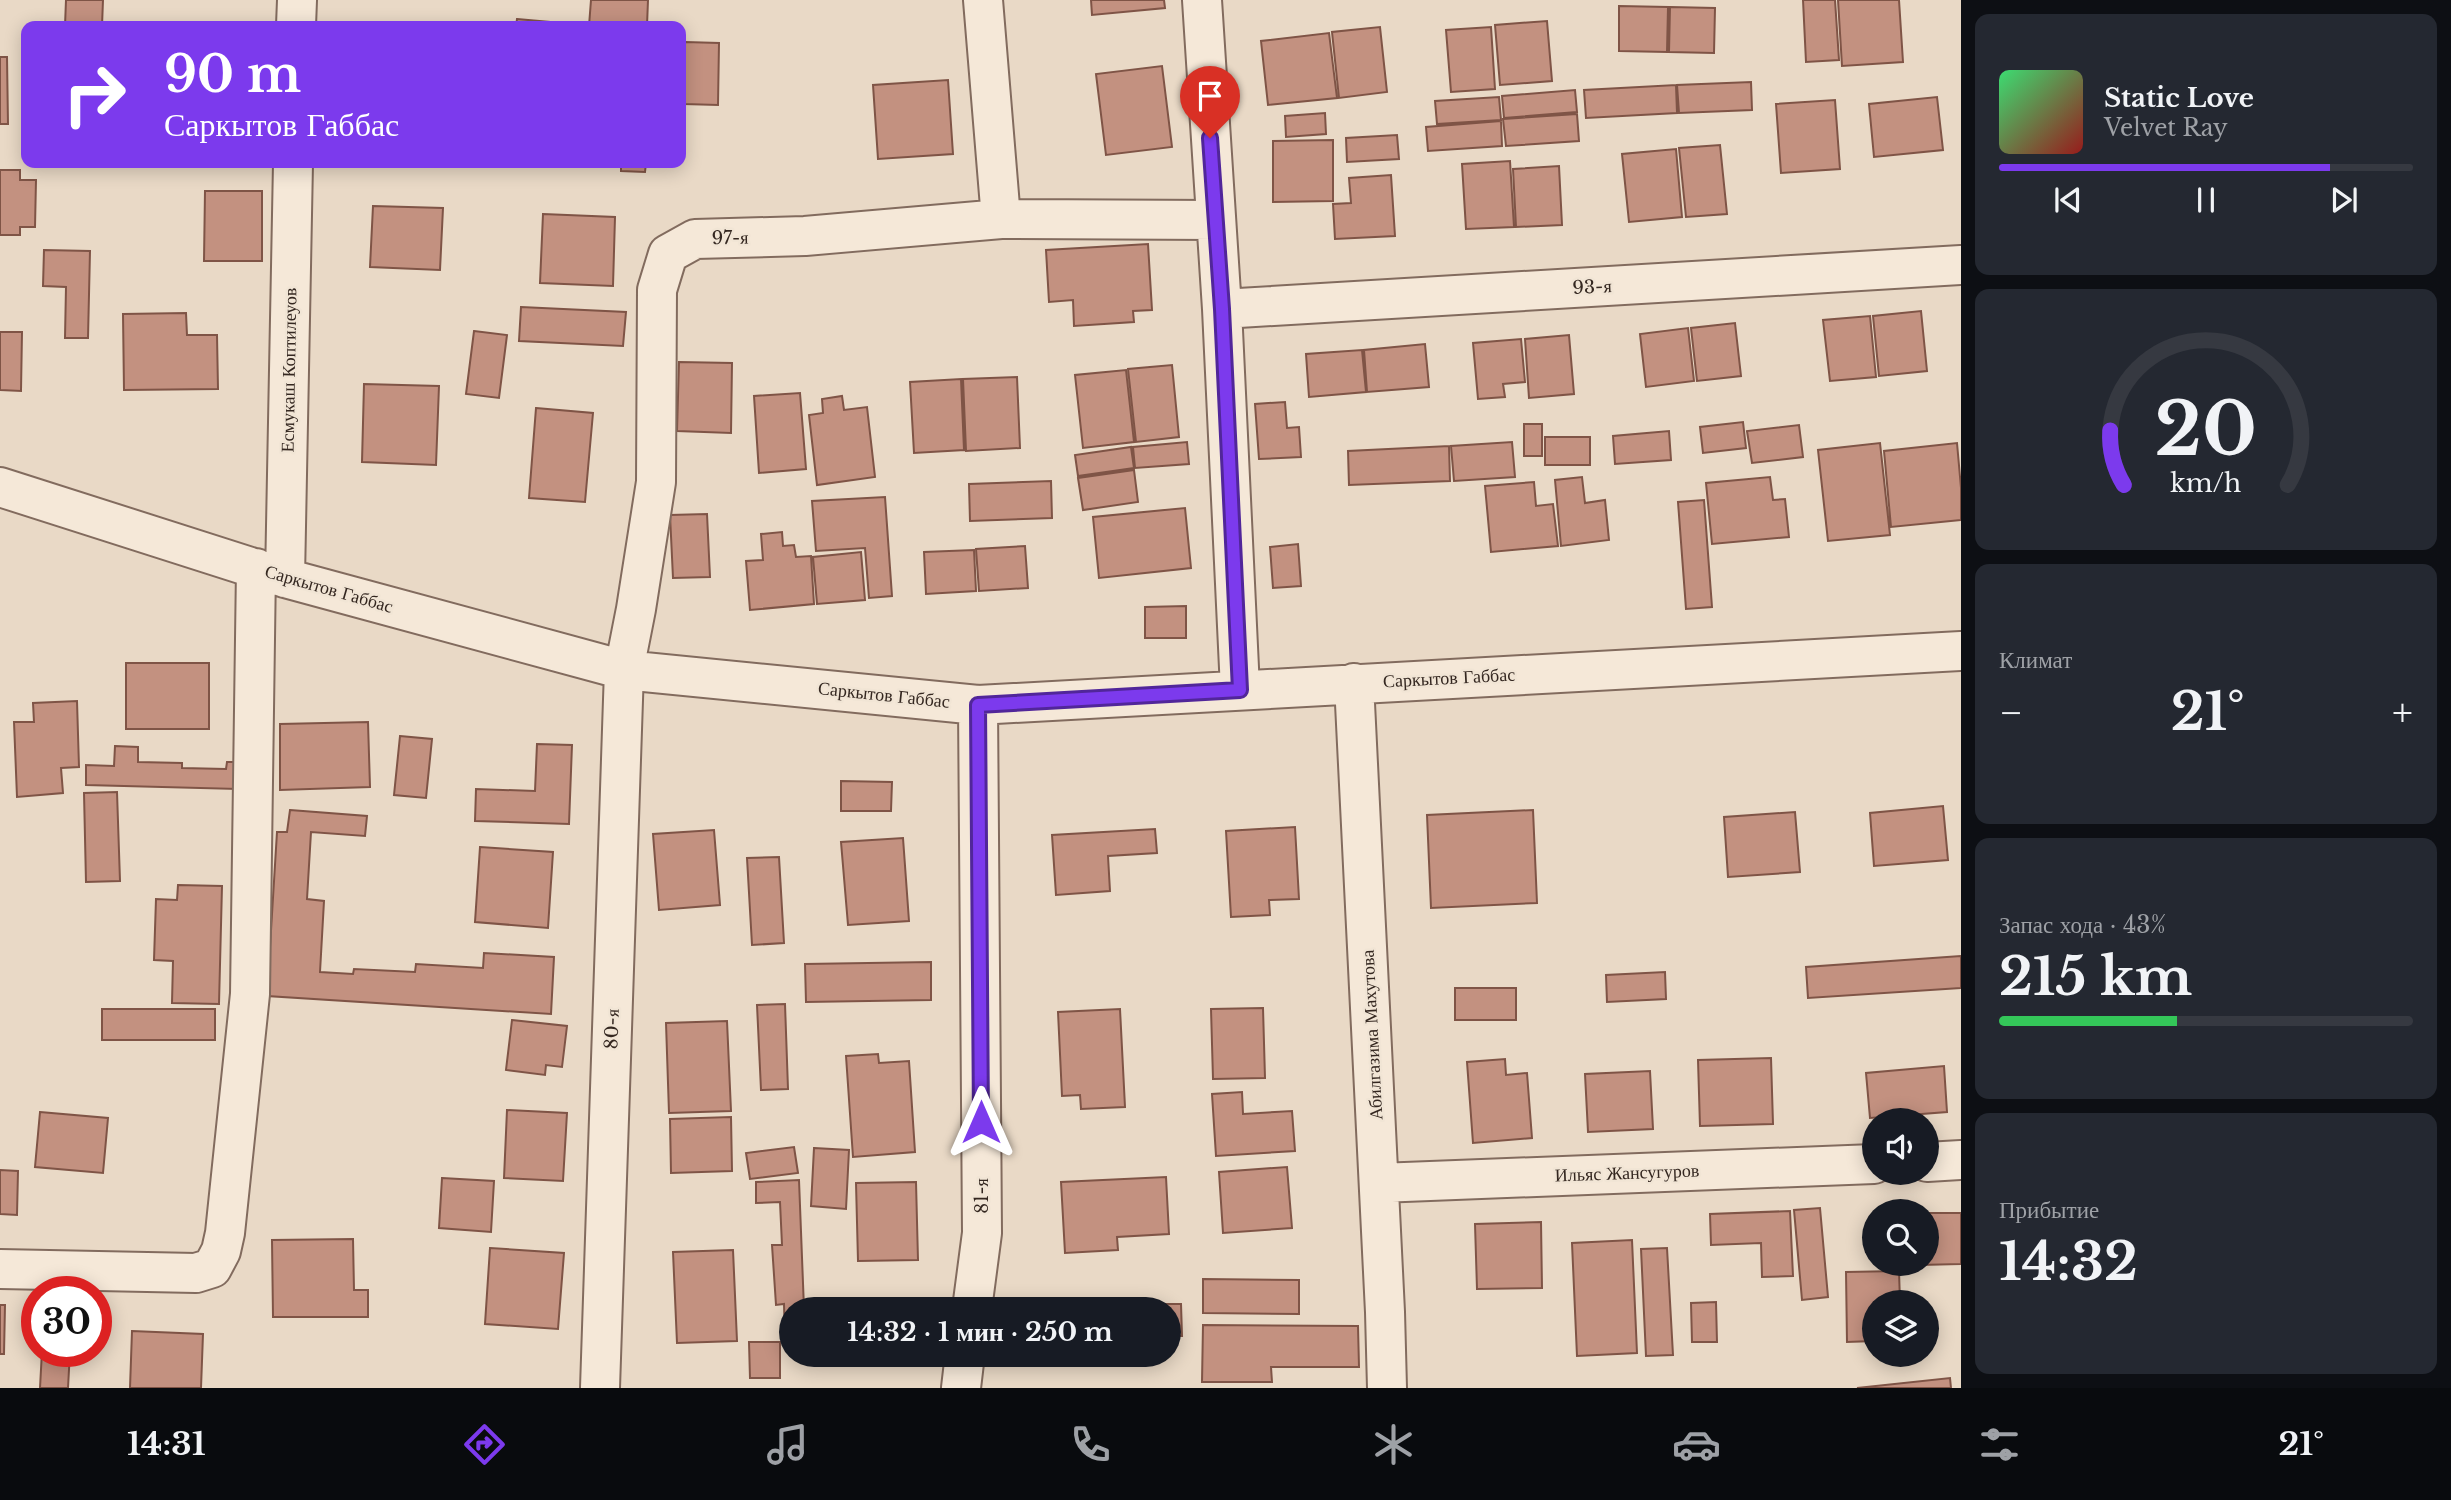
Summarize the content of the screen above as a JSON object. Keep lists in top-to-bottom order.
{
  "streets": {
    "street": [
      "97-я",
      "93-я",
      "Есмукаш Коптилеуов",
      "Саркытов Габбас",
      "80-я",
      "Абилгазима Махутова",
      "Ильяс Жансугуров",
      "81-я"
    ]
  },
  "crossings": [
    ["97-я", "Саркытов Габбас"],
    ["97-я", "80-я"],
    ["Есмукаш Коптилеуов", "Саркытов Габбас"],
    ["Саркытов Габбас", "80-я"],
    ["Саркытов Габбас", "Абилгазима Махутова"],
    ["Саркытов Габбас", "81-я"],
    ["Абилгазима Махутова", "Ильяс Жансугуров"]
  ],
  "page": {
    "turn": ["90 m", "Саркытов Габбас"],
    "song": ["Static Love", "Velvet Ray"],
    "tile": [
      "Климат",
      ["Запас хода · 43%", "215 km"],
      ["Прибытие", "14:32"]
    ],
    "heat": ["−", "21°", "+"],
    "limit": "30",
    "trip": "14:32 · 1 мин · 250 m",
    "tabs": ["14:31", "21°"],
    "gauge": ["20", "km/h"]
  }
}
